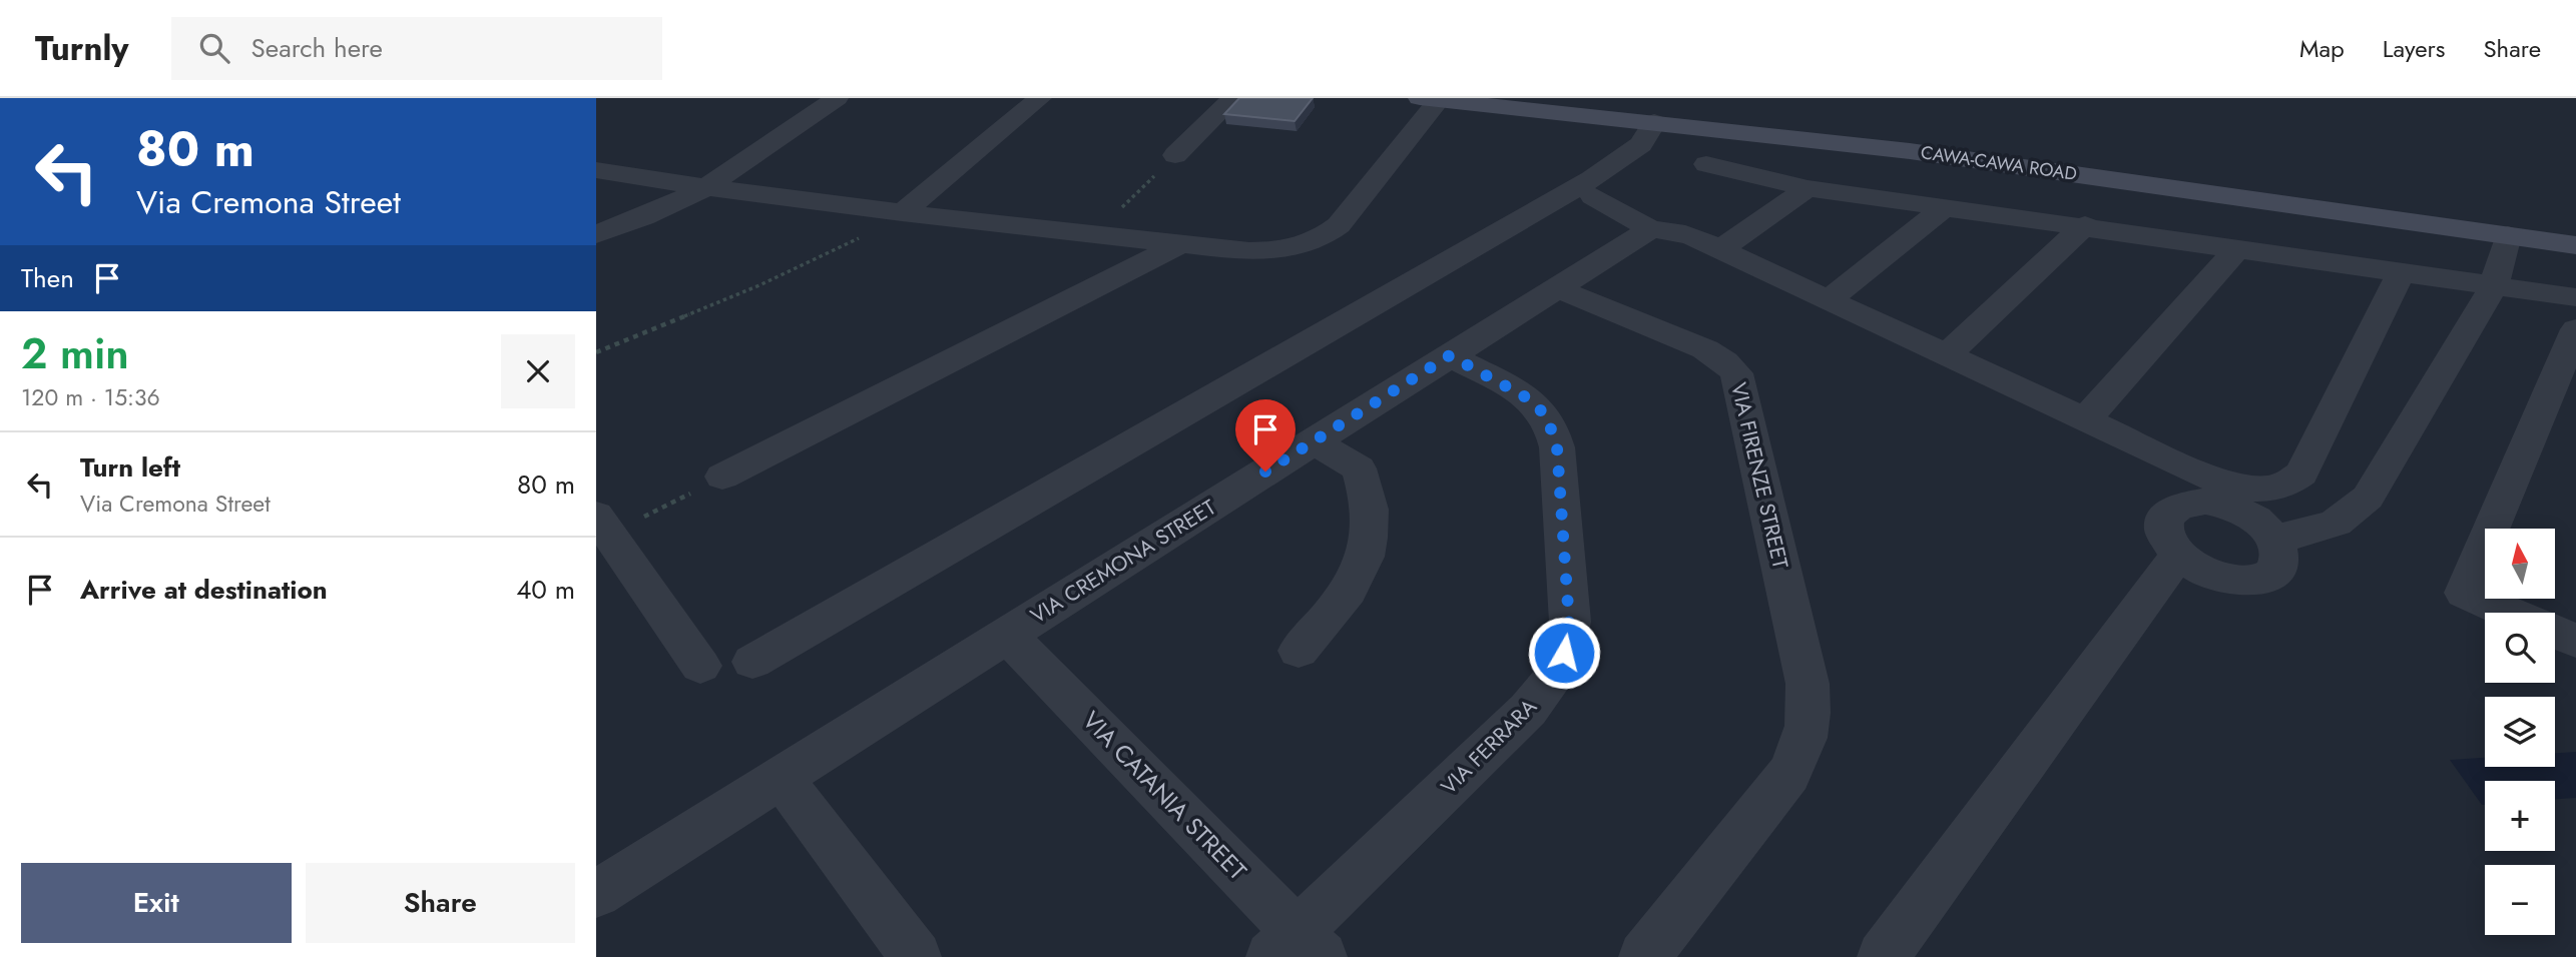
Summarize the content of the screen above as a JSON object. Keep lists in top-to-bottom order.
{
  "streets": {
    "street": [
      "CAWA-CAWA ROAD",
      "VIA FIRENZE STREET",
      "VIA CREMONA STREET",
      "VIA FERRARA",
      "VIA CATANIA STREET"
    ]
  },
  "crossings": [
    ["VIA FIRENZE STREET", "VIA CREMONA STREET"],
    ["VIA CREMONA STREET", "VIA FERRARA"],
    ["VIA CREMONA STREET", "VIA CATANIA STREET"],
    ["VIA FERRARA", "VIA CATANIA STREET"]
  ],
  "north": "top",
  "page": {
    "header": "Turnly",
    "search": "Search here",
    "nav": ["Map", "Layers", "Share"],
    "turn": ["80 m", "Via Cremona Street"],
    "then": "Then",
    "heading": ["2 min", "120 m · 15:36"],
    "list": [
      {
        "name": "Turn left",
        "note": "Via Cremona Street",
        "value": "80 m"
      },
      {
        "name": "Arrive at destination",
        "value": "40 m"
      }
    ],
    "map_buttons": ["+", "−"],
    "buttons": ["Exit", "Share"]
  }
}
